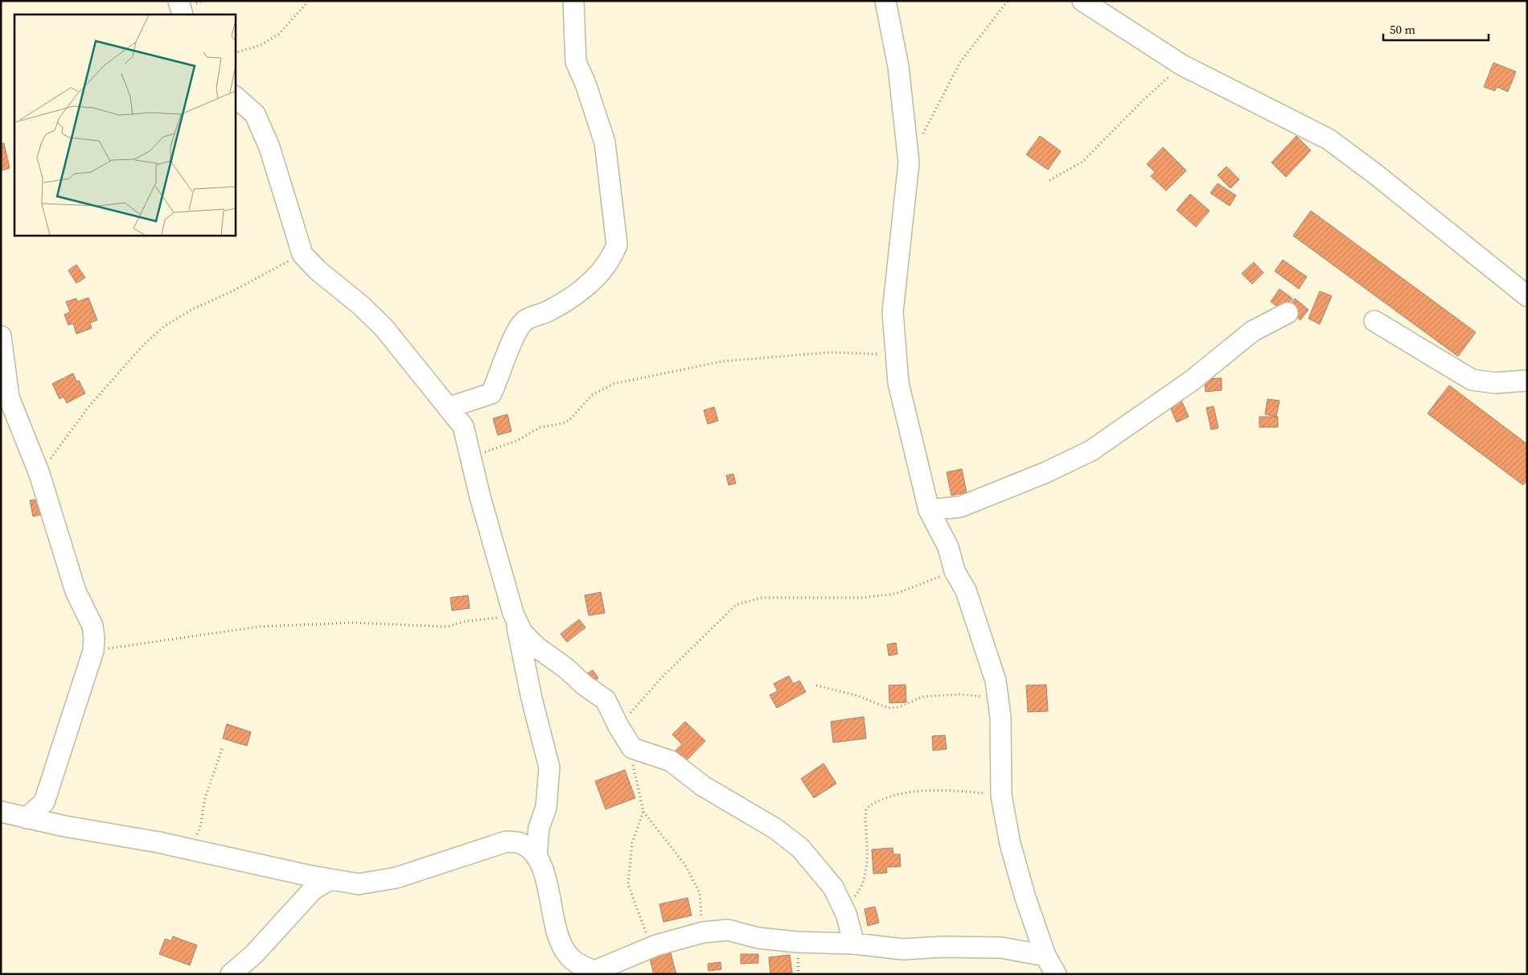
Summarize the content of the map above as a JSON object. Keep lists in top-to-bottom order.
{
  "scale_bar": "50 m"
}
